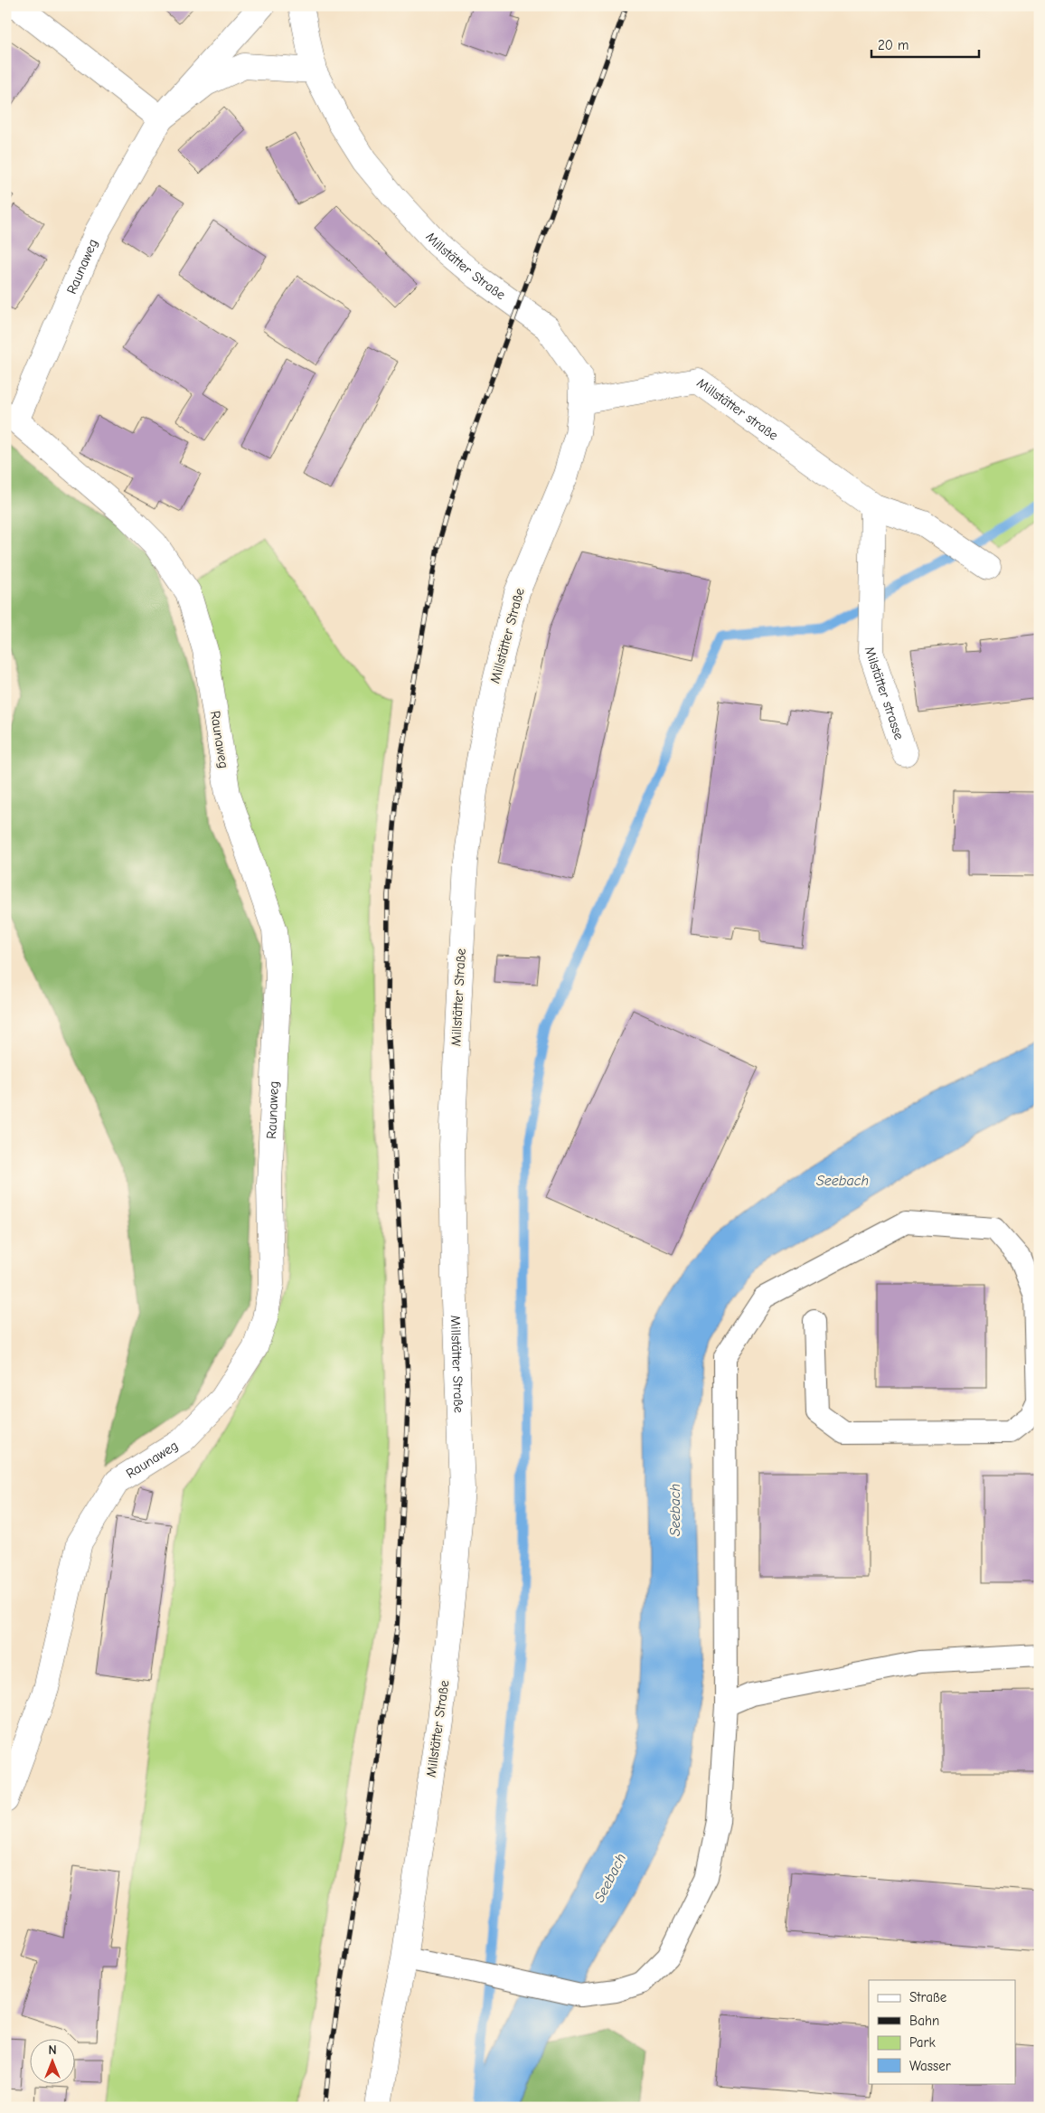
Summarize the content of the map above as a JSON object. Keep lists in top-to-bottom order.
{
  "streets": {
    "street": [
      "Millstätter Straße",
      "Raunaweg",
      "Millstätter straße",
      "Milstätter strasse"
    ]
  },
  "crossings": [
    ["Millstätter Straße", "Raunaweg"],
    ["Millstätter Straße", "Millstätter straße"],
    ["Millstätter straße", "Milstätter strasse"]
  ],
  "water": ["Seebach"],
  "legend": [
    "Straße",
    "Bahn",
    "Park",
    "Wasser"
  ],
  "scale_bar": "20 m",
  "north": "top"
}
